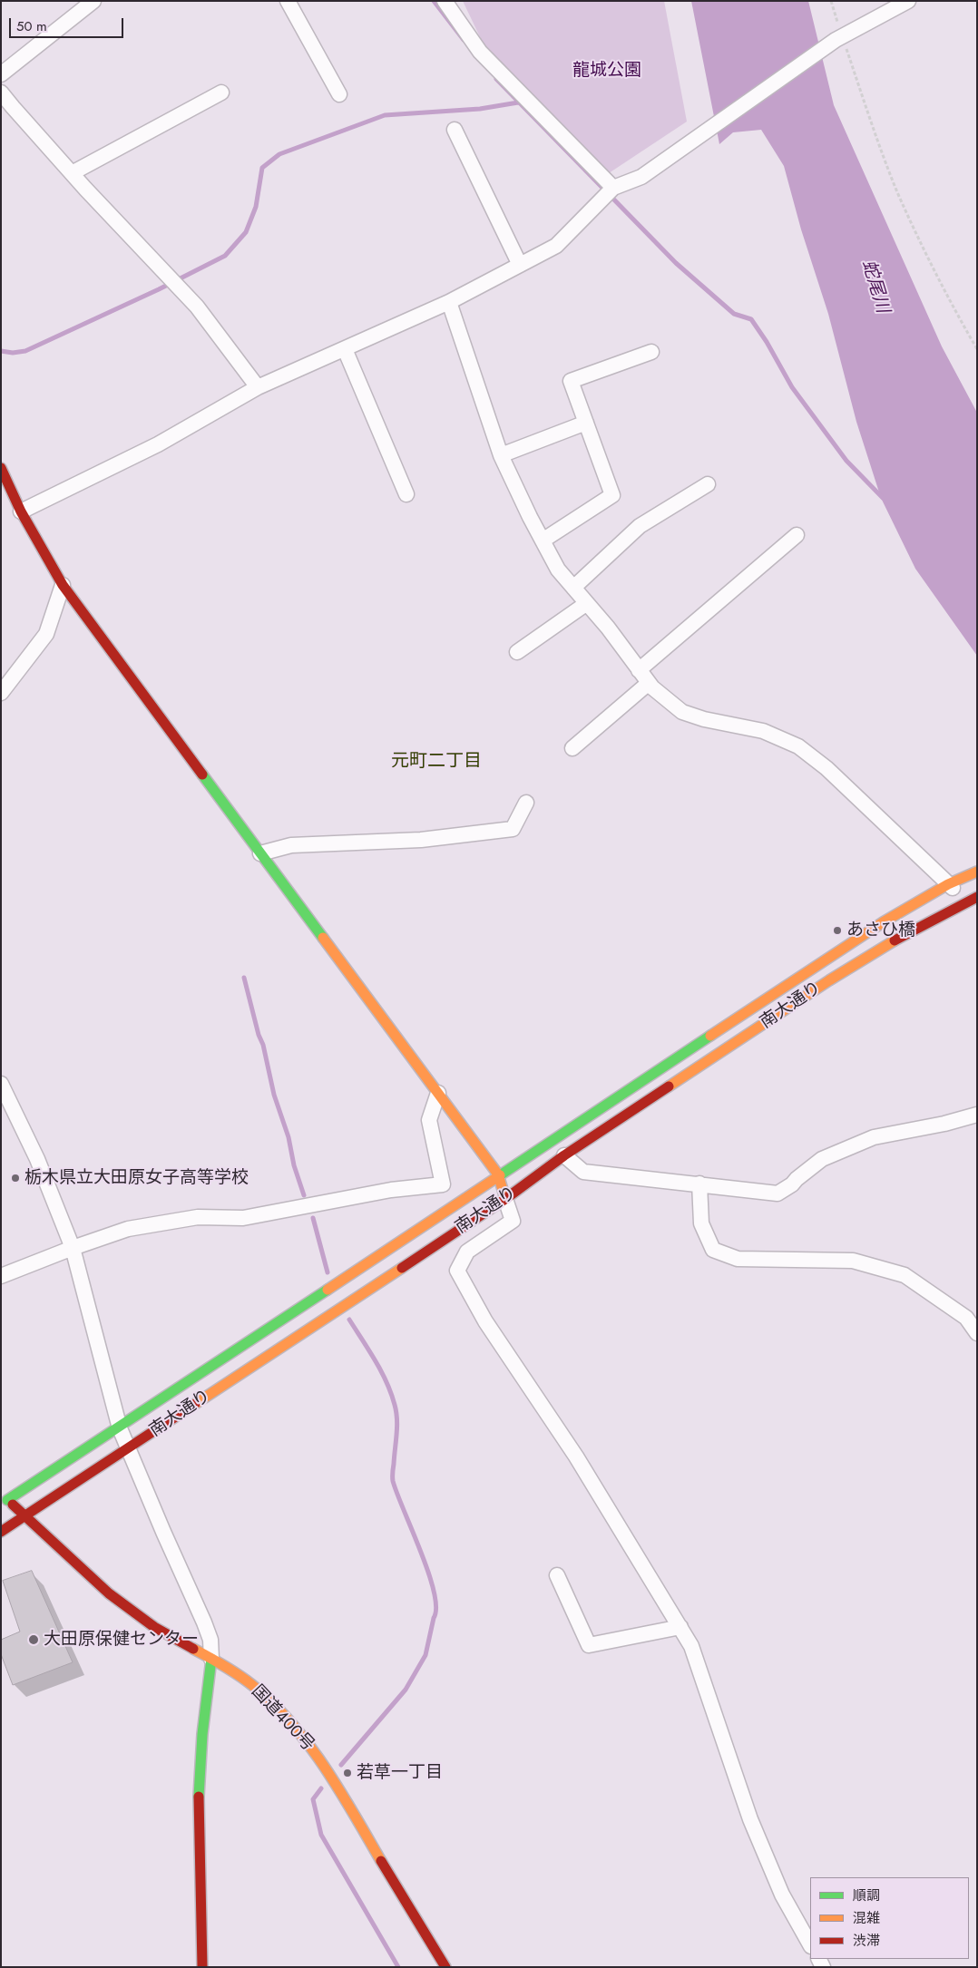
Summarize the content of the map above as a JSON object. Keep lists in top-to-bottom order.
{
  "streets": {
    "main road": ["南大通り", "国道400号"]
  },
  "crossings": [
    ["南大通り", "国道400号"]
  ],
  "districts": ["元町二丁目"],
  "water": ["蛇尾川"],
  "parks": ["龍城公園"],
  "places": [
    "あさひ橋",
    "栃木県立大田原女子高等学校",
    "大田原保健センター",
    "若草一丁目"
  ],
  "legend": ["順調", "混雑", "渋滞"],
  "scale_bar": "50 m"
}
